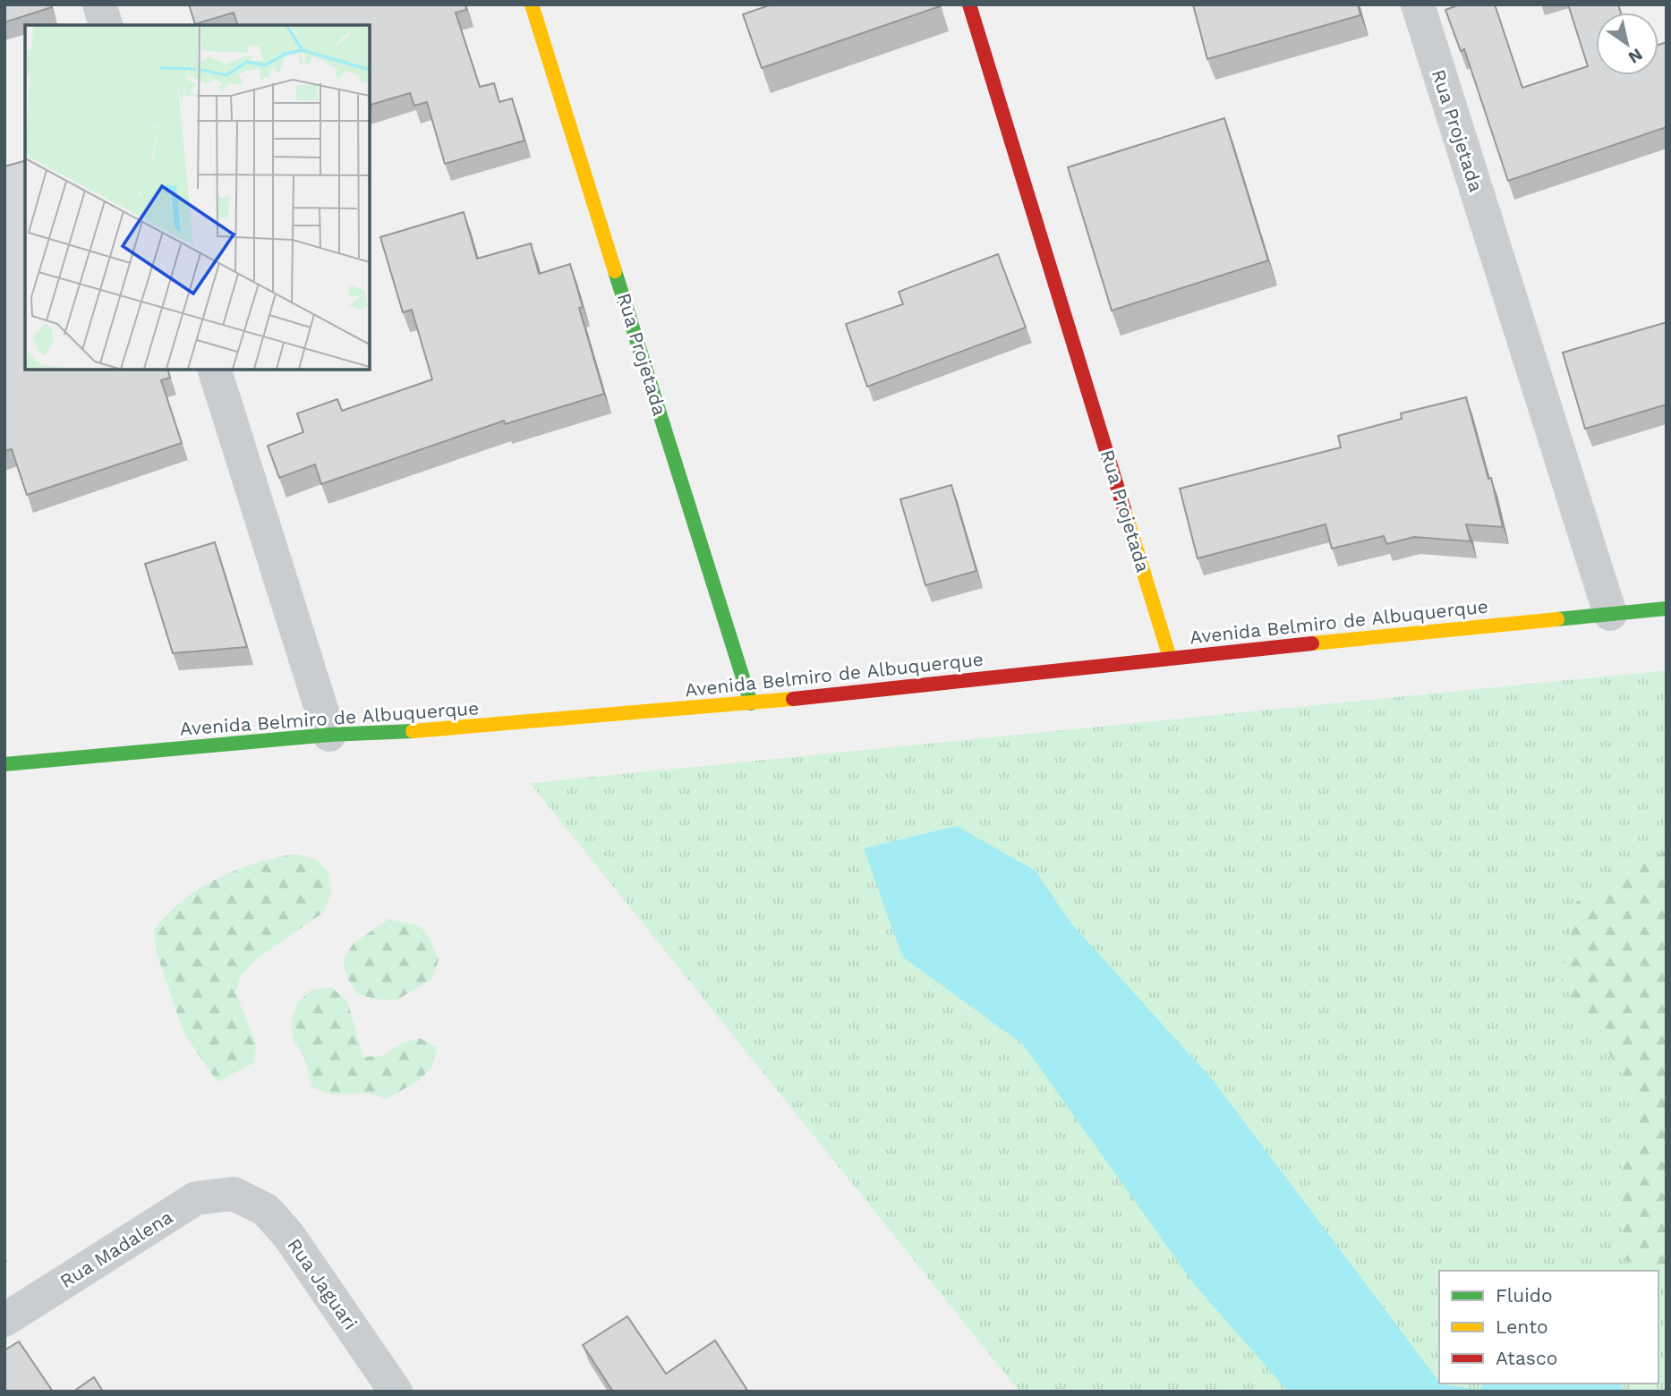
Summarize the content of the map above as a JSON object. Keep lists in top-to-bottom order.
{
  "streets": {
    "main road": ["Rua Projetada", "Avenida Belmiro de Albuquerque"],
    "street": ["Rua Madalena", "Rua Jaguari"]
  },
  "crossings": [
    ["Rua Projetada", "Avenida Belmiro de Albuquerque"],
    ["Rua Madalena", "Rua Jaguari"]
  ],
  "legend": ["Fluido", "Lento", "Atasco"],
  "north": "bottom right"
}
